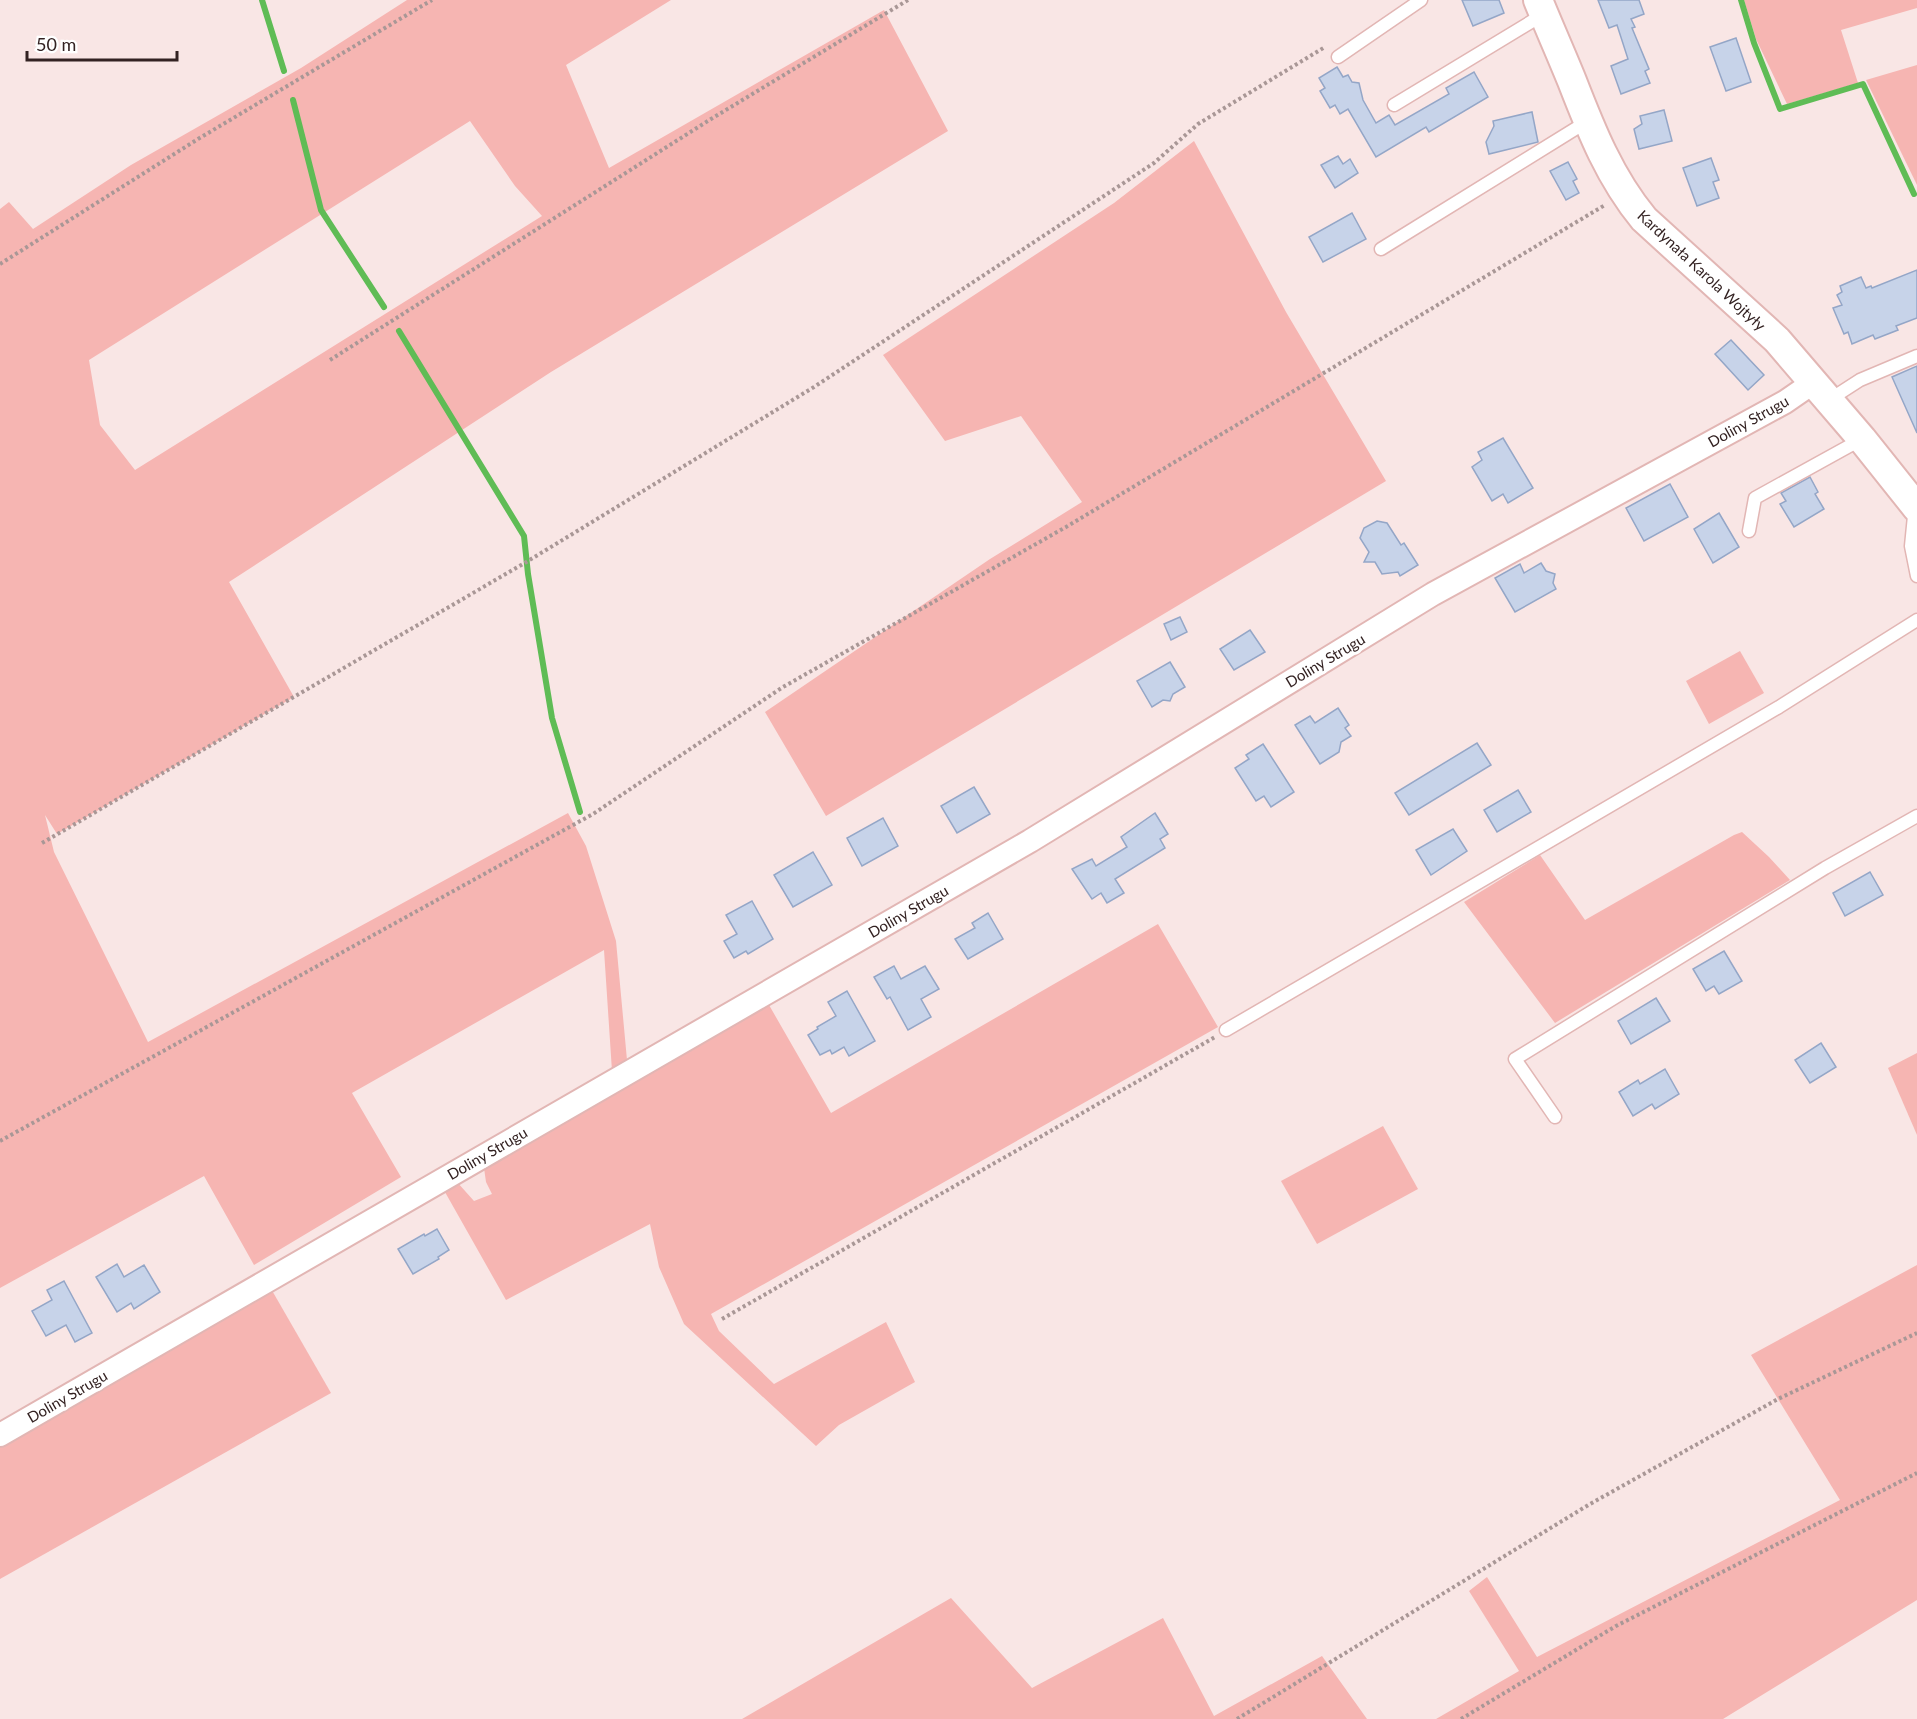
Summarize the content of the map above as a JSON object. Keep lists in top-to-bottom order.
{
  "streets": {
    "street": ["Kardynała Karola Wojtyły", "Doliny Strugu"]
  },
  "crossings": [
    ["Kardynała Karola Wojtyły", "Doliny Strugu"]
  ],
  "scale_bar": "50 m"
}
